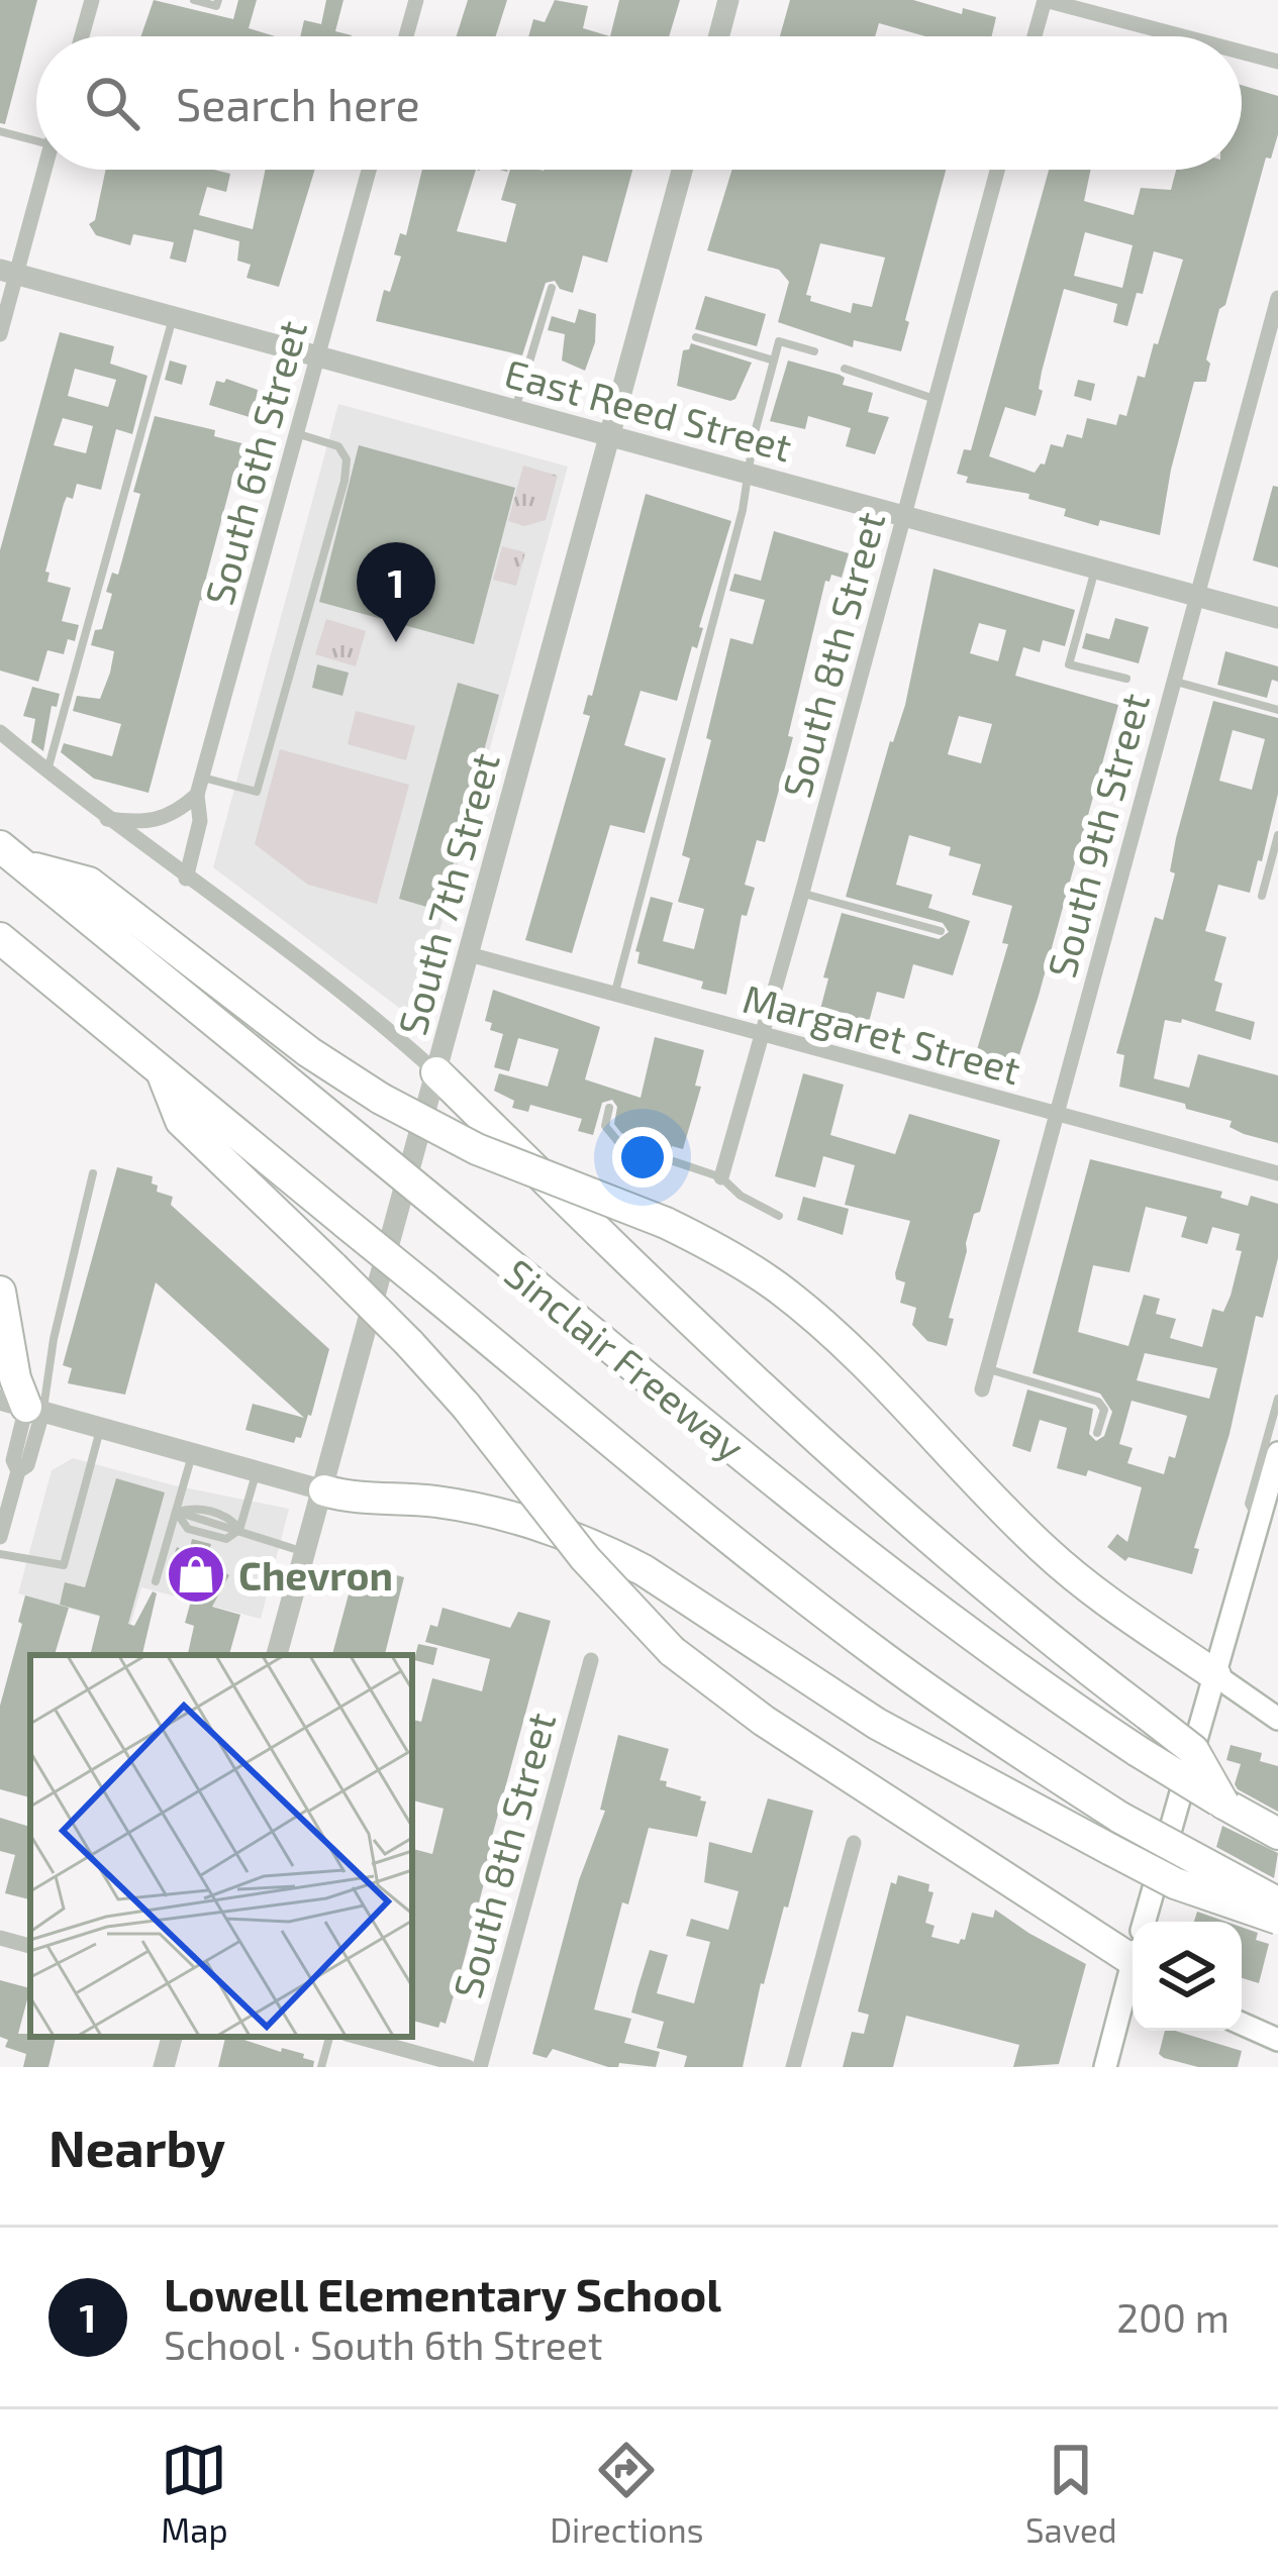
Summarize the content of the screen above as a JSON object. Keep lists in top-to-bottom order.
{
  "streets": {
    "highway": ["Sinclair Freeway"],
    "street": [
      "East Reed Street",
      "South 6th Street",
      "South 8th Street",
      "South 9th Street",
      "South 7th Street",
      "Margaret Street"
    ]
  },
  "crossings": [
    ["East Reed Street", "South 6th Street"],
    ["East Reed Street", "South 8th Street"],
    ["East Reed Street", "South 9th Street"],
    ["East Reed Street", "South 7th Street"],
    ["South 8th Street", "Margaret Street"],
    ["South 9th Street", "Margaret Street"],
    ["South 7th Street", "Margaret Street"]
  ],
  "places": {
    "shop": ["Chevron"]
  },
  "page": {
    "search": "Search here",
    "pins": "1",
    "heading": "Nearby",
    "list": [
      {
        "mark": "1",
        "name": "Lowell Elementary School",
        "note": "School · South 6th Street",
        "value": "200 m"
      }
    ],
    "nav": ["Map", "Directions", "Saved"]
  }
}
